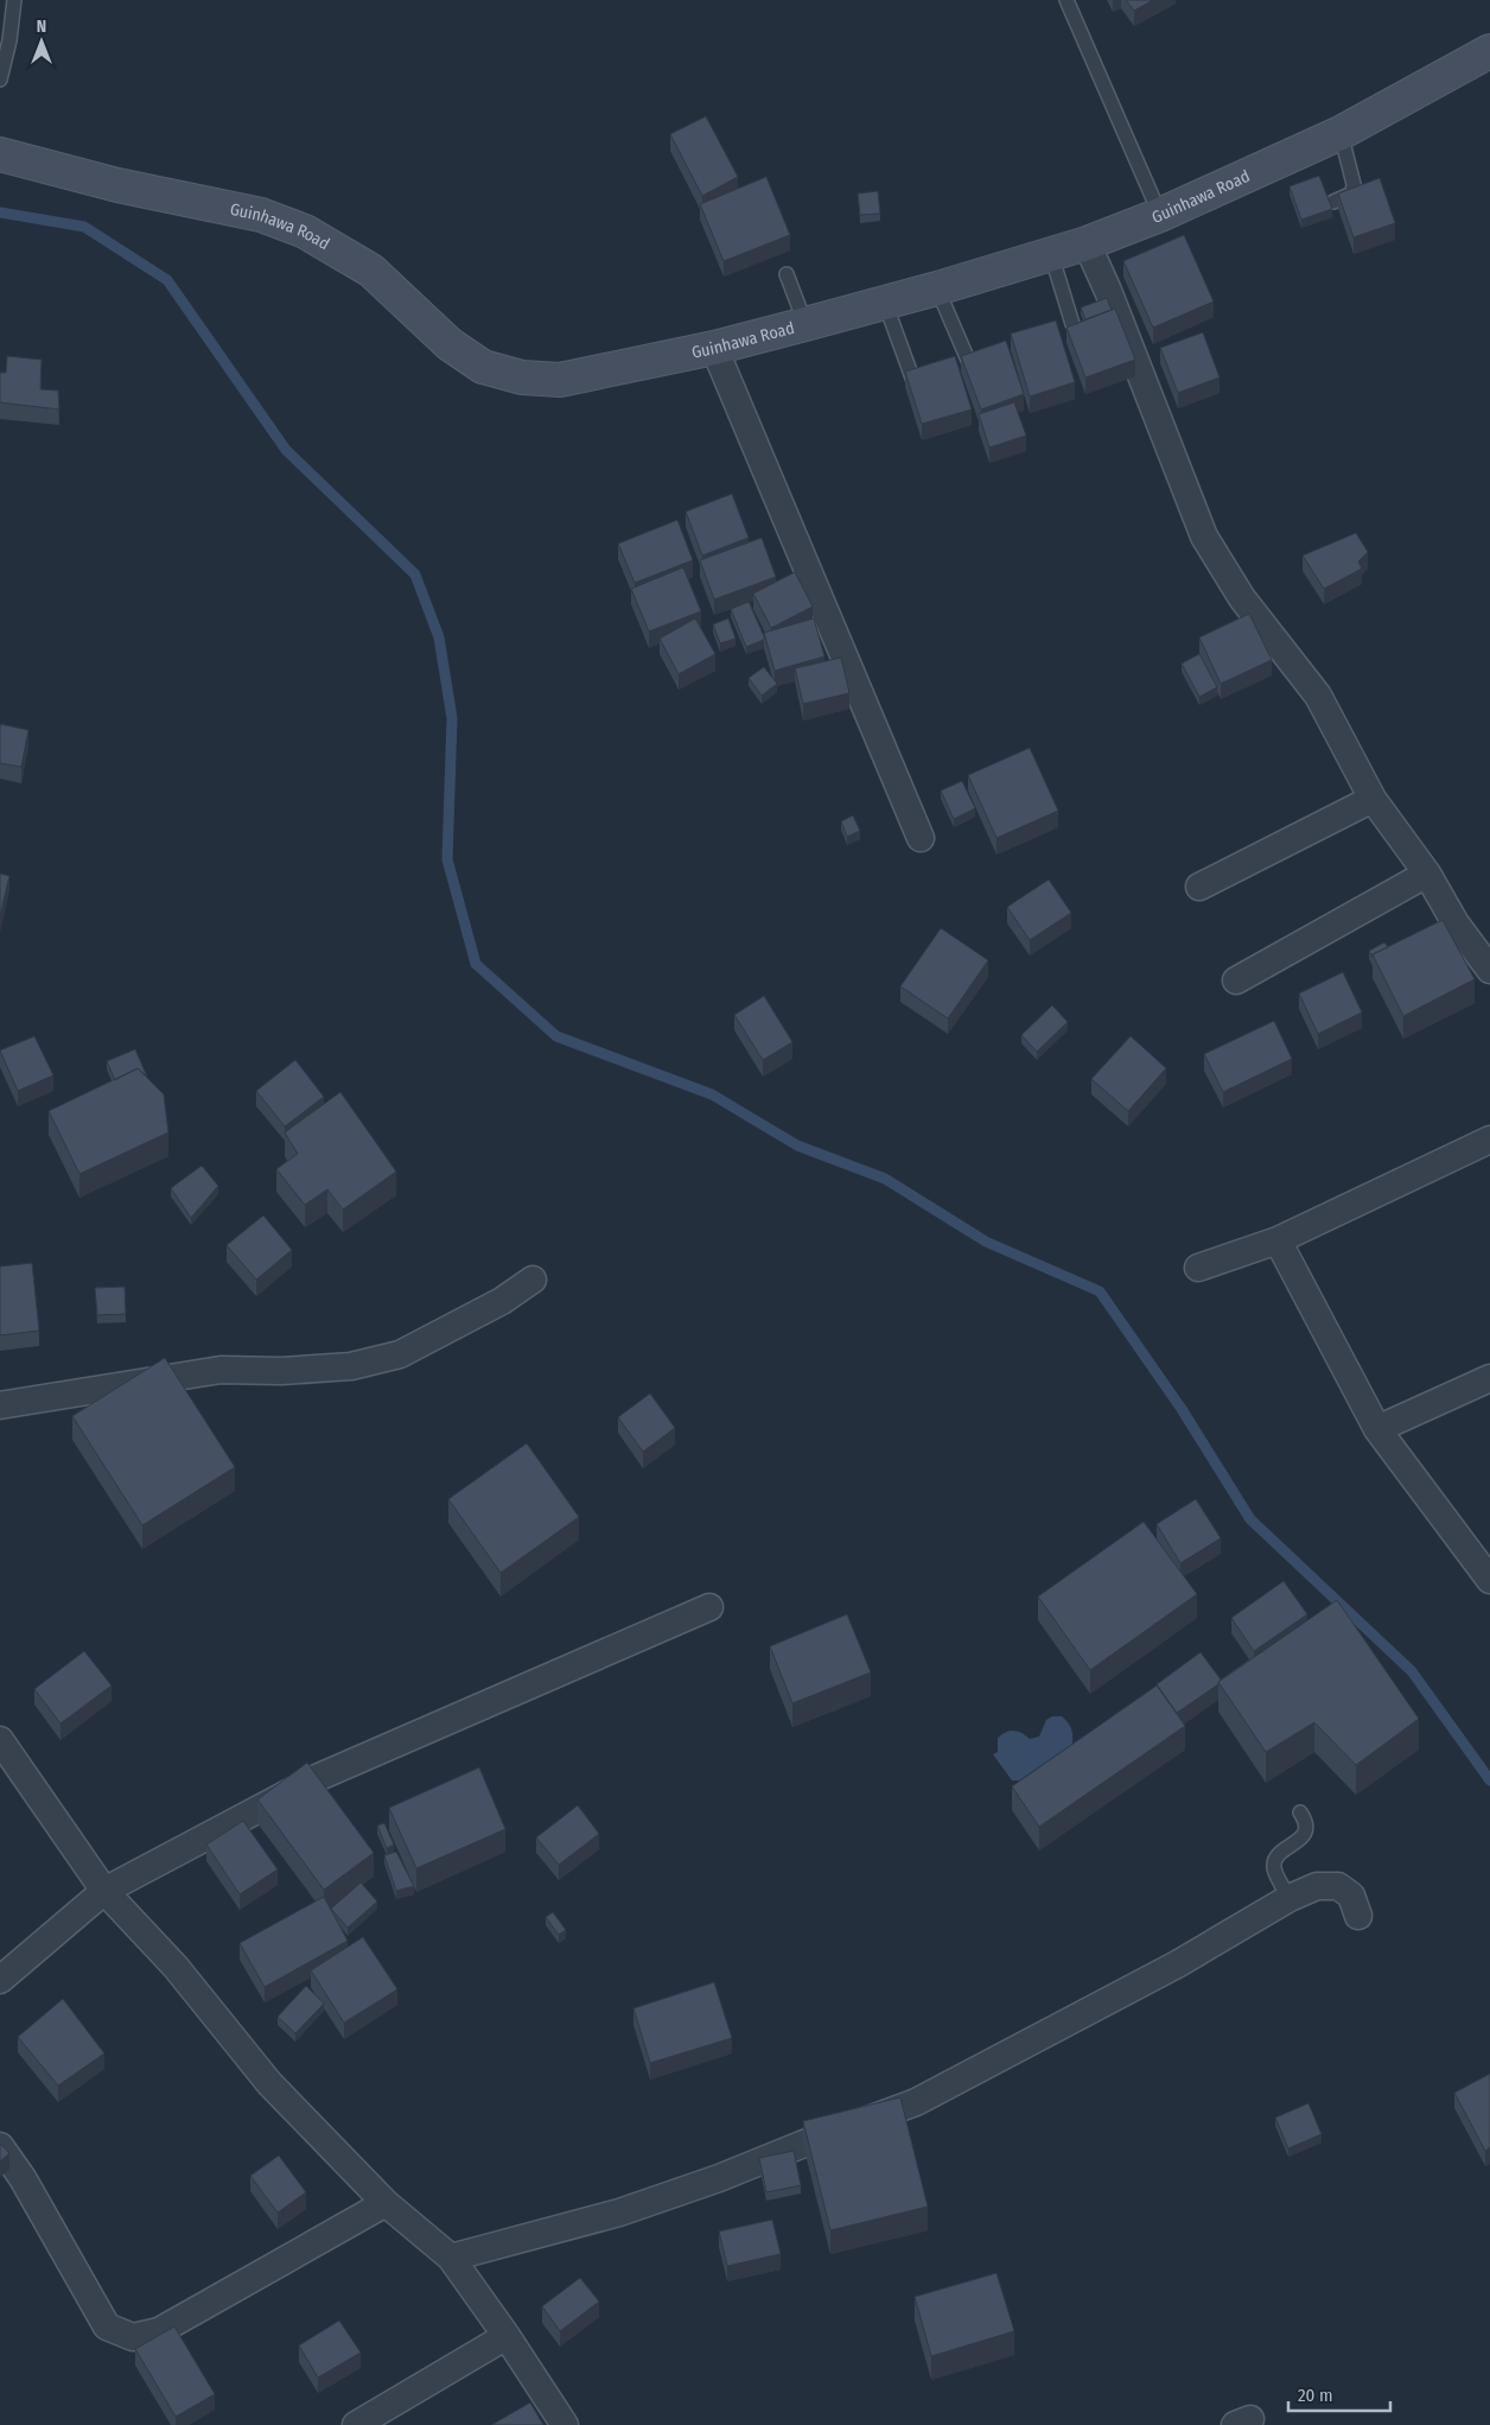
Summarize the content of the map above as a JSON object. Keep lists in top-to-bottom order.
{
  "streets": {
    "street": ["Guinhawa Road"]
  },
  "scale_bar": "20 m",
  "north": "top"
}
